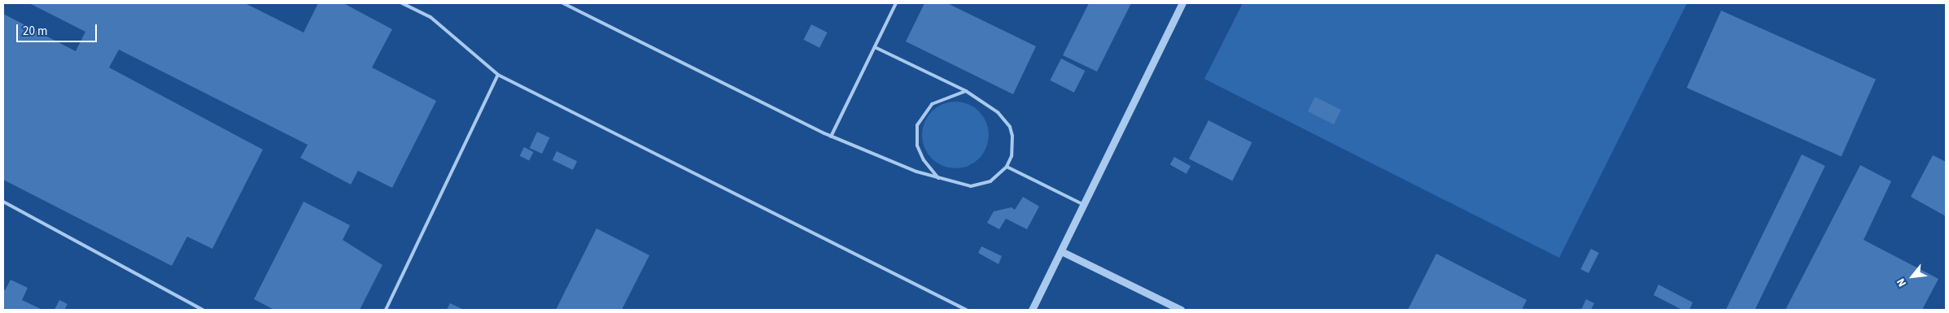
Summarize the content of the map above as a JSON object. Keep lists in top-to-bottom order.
{
  "scale_bar": "20 m",
  "north": "bottom left"
}
